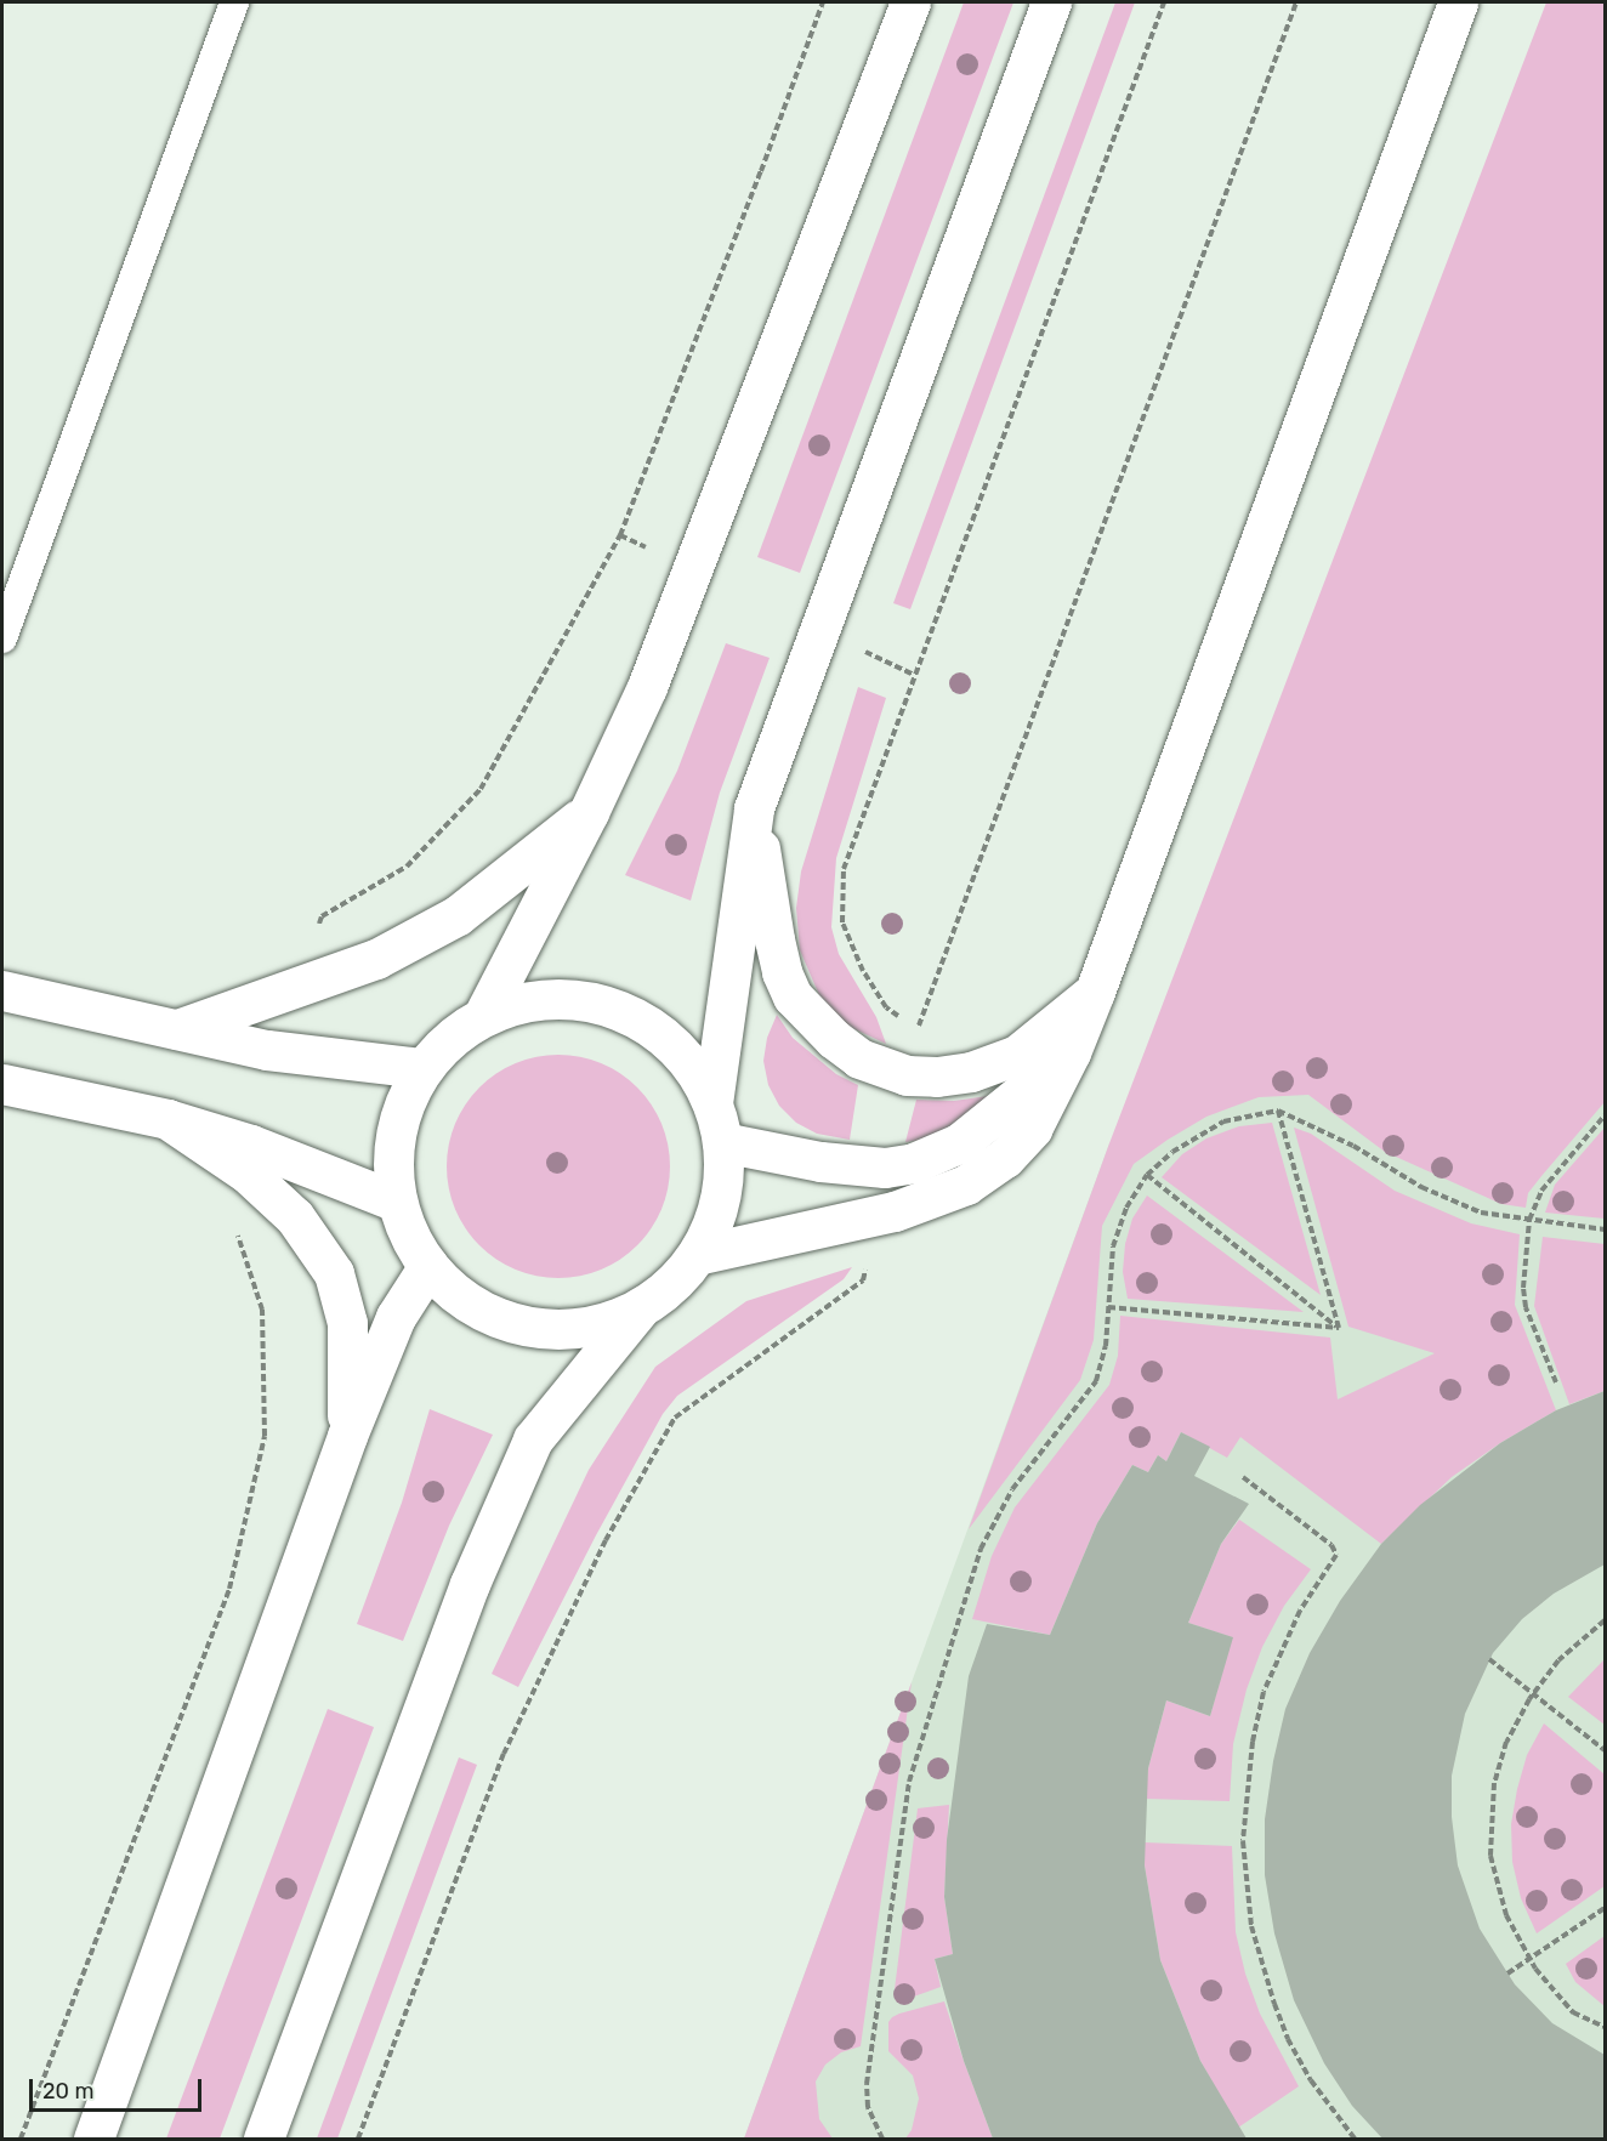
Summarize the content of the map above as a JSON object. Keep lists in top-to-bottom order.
{
  "scale_bar": "20 m"
}
